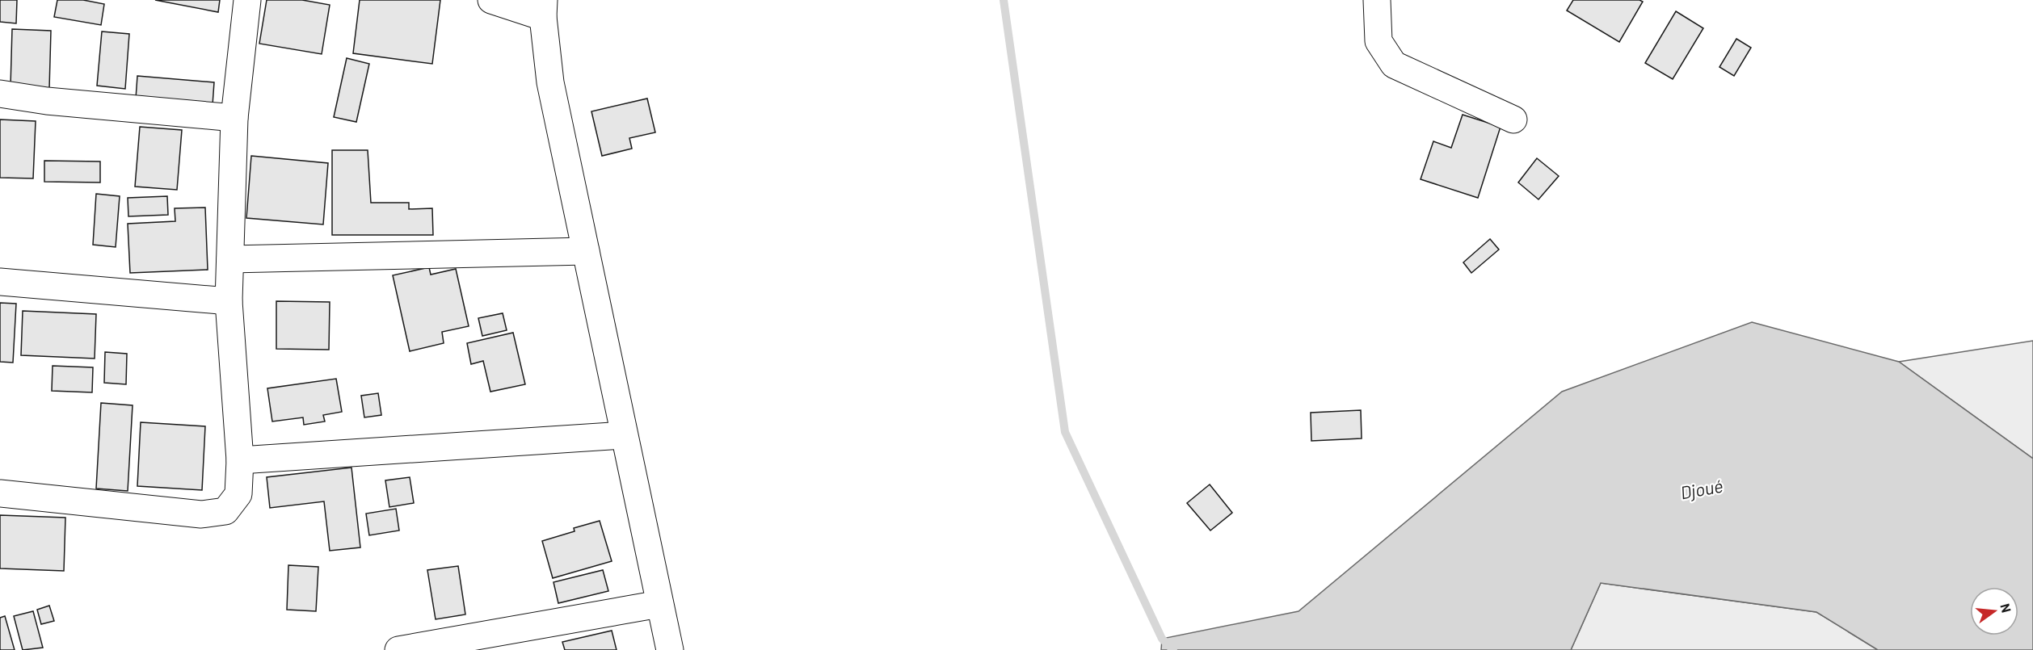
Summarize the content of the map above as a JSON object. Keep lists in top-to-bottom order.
{
  "water": ["Djoué"],
  "north": "right"
}
